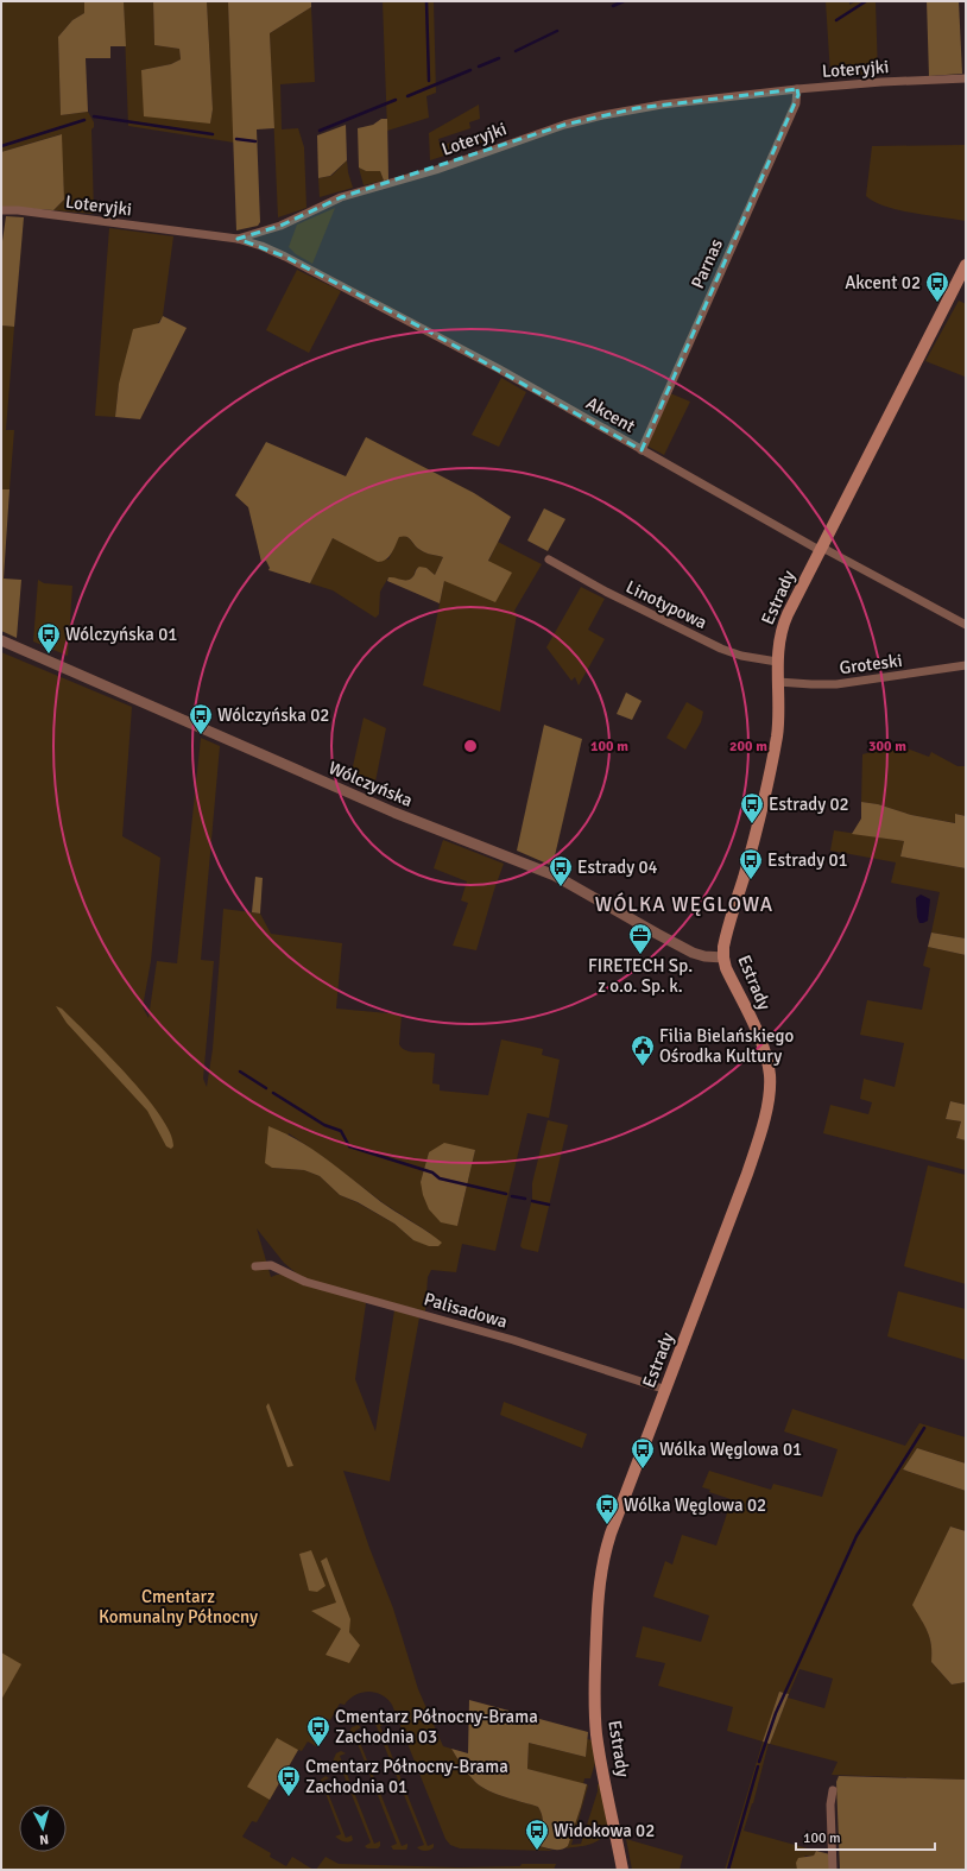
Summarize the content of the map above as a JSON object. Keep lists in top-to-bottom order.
{
  "streets": {
    "main road": ["Estrady"],
    "street": [
      "Loteryjki",
      "Parnas",
      "Akcent",
      "Linotypowa",
      "Groteski",
      "Wólczyńska",
      "Palisadowa"
    ]
  },
  "crossings": [
    ["Loteryjki", "Parnas"],
    ["Loteryjki", "Akcent"],
    ["Parnas", "Akcent"],
    ["Akcent", "Estrady"],
    ["Estrady", "Linotypowa"],
    ["Estrady", "Groteski"],
    ["Estrady", "Wólczyńska"],
    ["Estrady", "Palisadowa"]
  ],
  "districts": ["WÓLKA WĘGLOWA"],
  "parks": ["Cmentarz Komunalny Północny"],
  "places": {
    "bus stop": [
      "Akcent 02",
      "Wólczyńska 01",
      "Wólczyńska 02",
      "Estrady 02",
      "Estrady 01",
      "Estrady 04",
      "Wólka Węglowa 01",
      "Wólka Węglowa 02",
      "Cmentarz Północny-Brama Zachodnia 03",
      "Cmentarz Północny-Brama Zachodnia 01",
      "Widokowa 02"
    ],
    "office": ["FIRETECH Sp. z o.o. Sp. k."],
    "public building": ["Filia Bielańskiego Ośrodka Kultury"]
  },
  "scale_bar": "100 m",
  "north": "bottom",
  "rings": ["100 m", "200 m", "300 m"]
}
